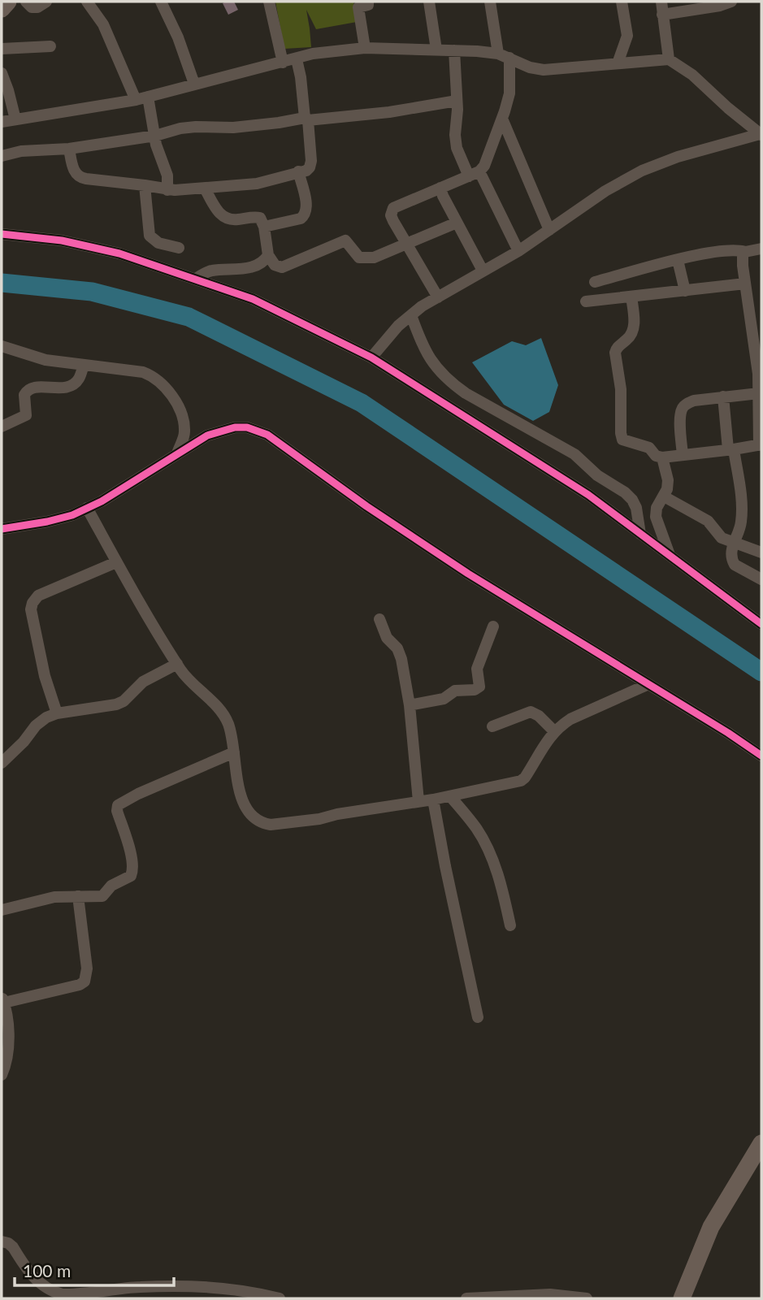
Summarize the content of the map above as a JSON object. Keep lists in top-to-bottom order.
{
  "scale_bar": "100 m"
}
